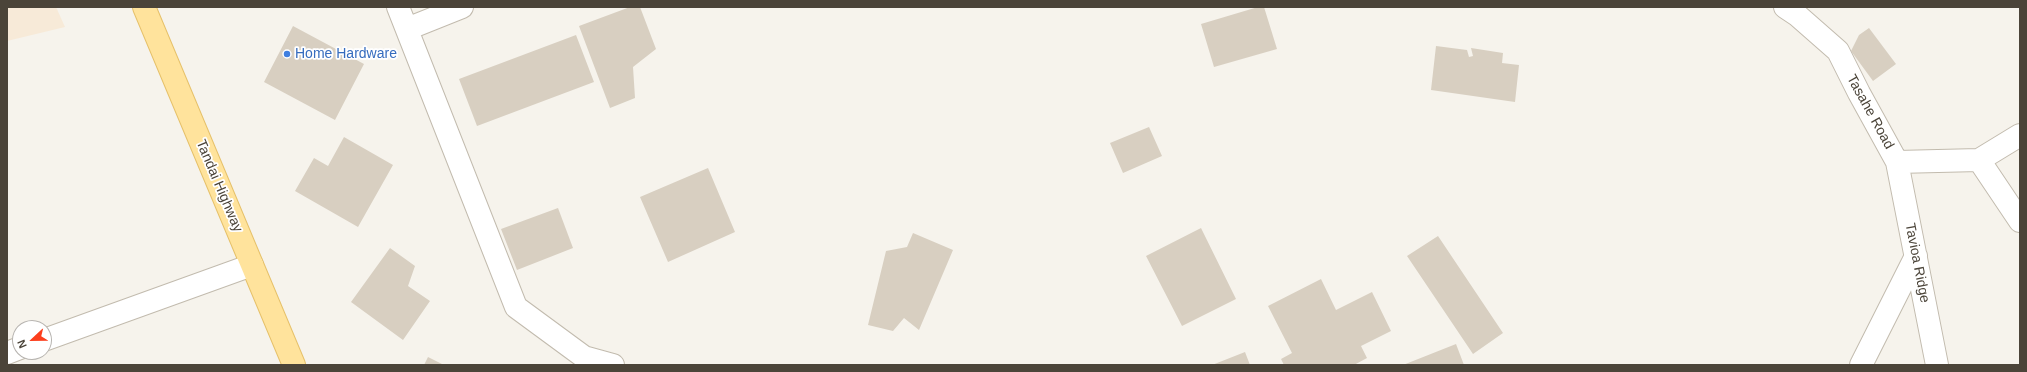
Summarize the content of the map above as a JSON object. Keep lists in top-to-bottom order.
{
  "streets": {
    "main road": ["Tandai Highway"],
    "street": ["Tasahe Road", "Tavioa Ridge"]
  },
  "crossings": [
    ["Tasahe Road", "Tavioa Ridge"]
  ],
  "places": ["Home Hardware"],
  "north": "left"
}
